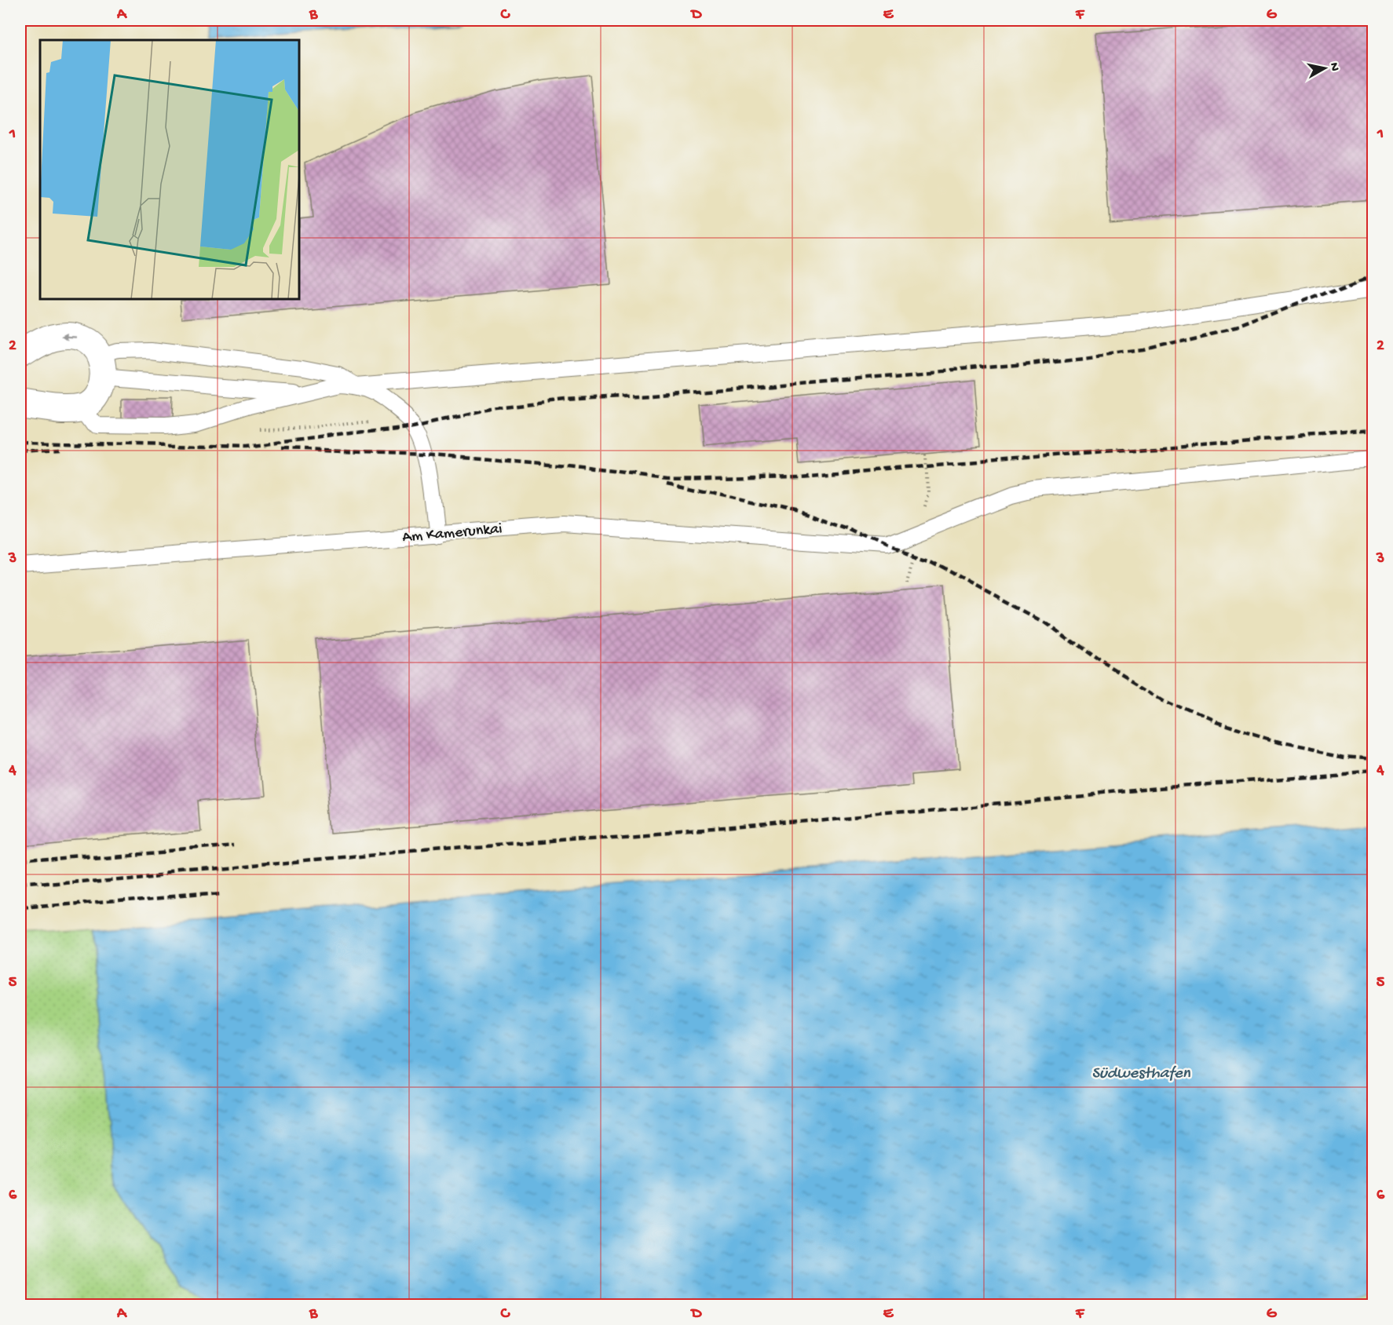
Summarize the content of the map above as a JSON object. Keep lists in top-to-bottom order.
{
  "streets": {
    "lane": ["Am Kamerunkai"]
  },
  "water": ["Südwesthafen"],
  "north": "right",
  "grid": {
    "columns": [
      "A",
      "B",
      "C",
      "D",
      "E",
      "F",
      "G"
    ],
    "rows": [
      "1",
      "2",
      "3",
      "4",
      "5",
      "6"
    ]
  }
}
